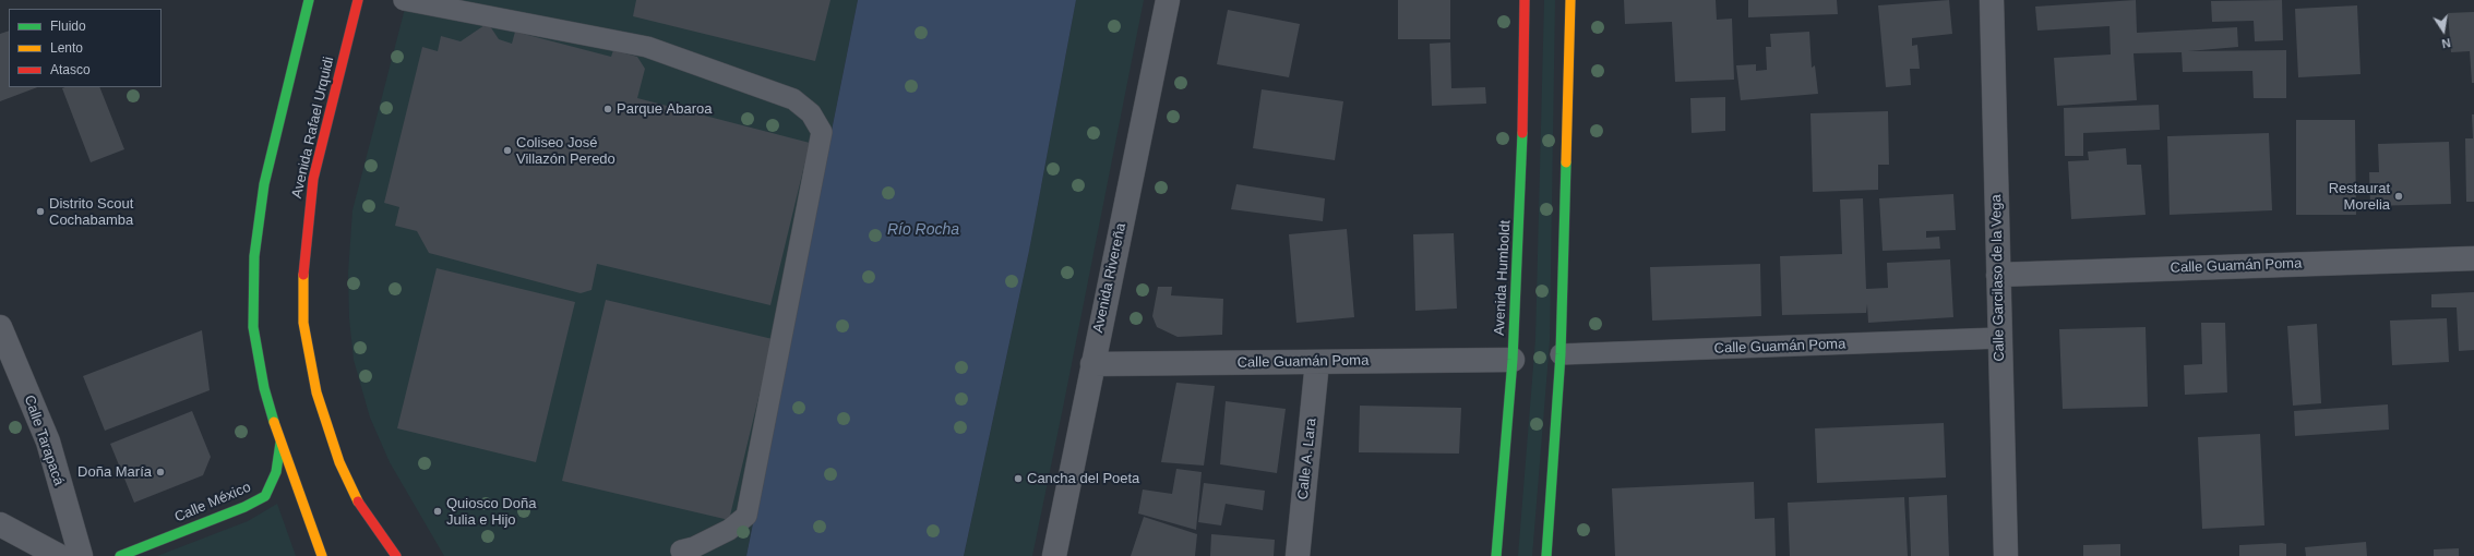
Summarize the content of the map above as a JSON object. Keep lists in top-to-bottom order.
{
  "streets": {
    "main road": ["Avenida Rafael Urquidi", "Avenida Humboldt", "Calle México"],
    "street": [
      "Calle Guamán Poma",
      "Avenida Rivereña",
      "Calle Garcilaso de la Vega",
      "Calle Tarapacá",
      "Calle A. Lara"
    ]
  },
  "crossings": [
    ["Calle Guamán Poma", "Avenida Rivereña"],
    ["Calle Guamán Poma", "Avenida Humboldt"],
    ["Calle Guamán Poma", "Calle Garcilaso de la Vega"],
    ["Calle Guamán Poma", "Calle A. Lara"]
  ],
  "water": ["Río Rocha"],
  "places": [
    "Parque Abaroa",
    "Coliseo José Villazón Peredo",
    "Restaurat Morelia",
    "Distrito Scout Cochabamba",
    "Doña María",
    "Cancha del Poeta",
    "Quiosco Doña Julia e Hijo"
  ],
  "legend": ["Fluido", "Lento", "Atasco"],
  "north": "bottom"
}
